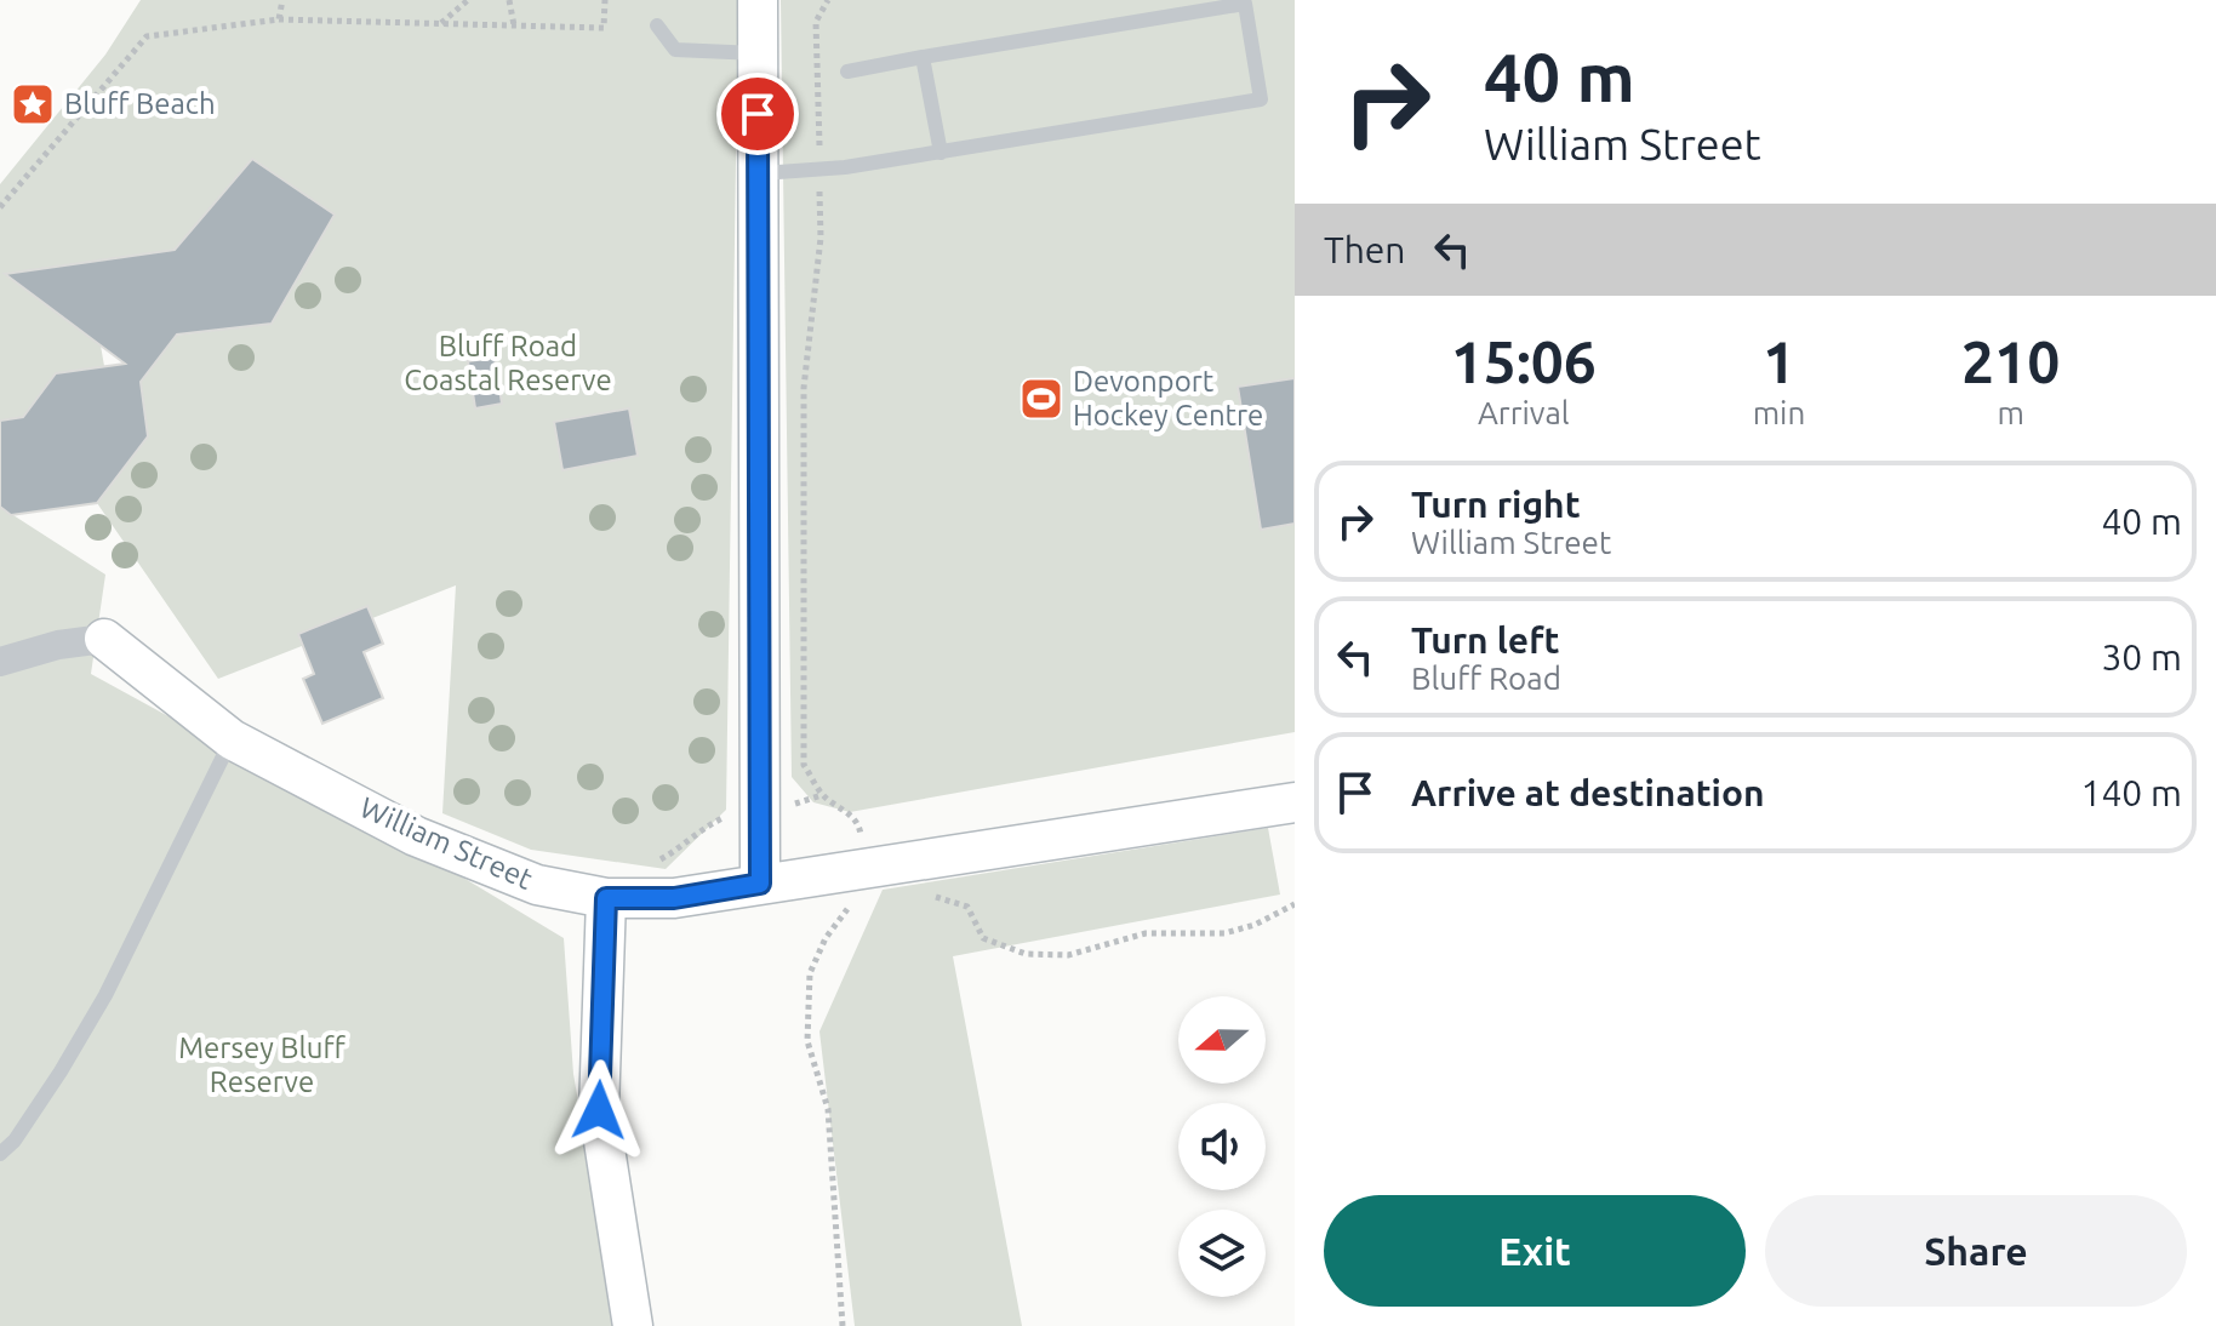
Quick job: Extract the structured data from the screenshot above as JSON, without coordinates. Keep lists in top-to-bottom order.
{
  "streets": {
    "street": ["William Street"]
  },
  "parks": ["Bluff Road Coastal Reserve", "Mersey Bluff Reserve"],
  "places": {
    "place": ["Bluff Beach"],
    "sports": ["Devonport Hockey Centre"]
  },
  "north": "left",
  "page": {
    "turn": ["40 m", "William Street"],
    "then": "Then",
    "eta": [
      "15:06",
      "Arrival",
      "1",
      "min",
      "210",
      "m"
    ],
    "list": [
      {
        "name": "Turn right",
        "note": "William Street",
        "value": "40 m"
      },
      {
        "name": "Turn left",
        "note": "Bluff Road",
        "value": "30 m"
      },
      {
        "name": "Arrive at destination",
        "value": "140 m"
      }
    ],
    "buttons": ["Exit", "Share"]
  }
}
